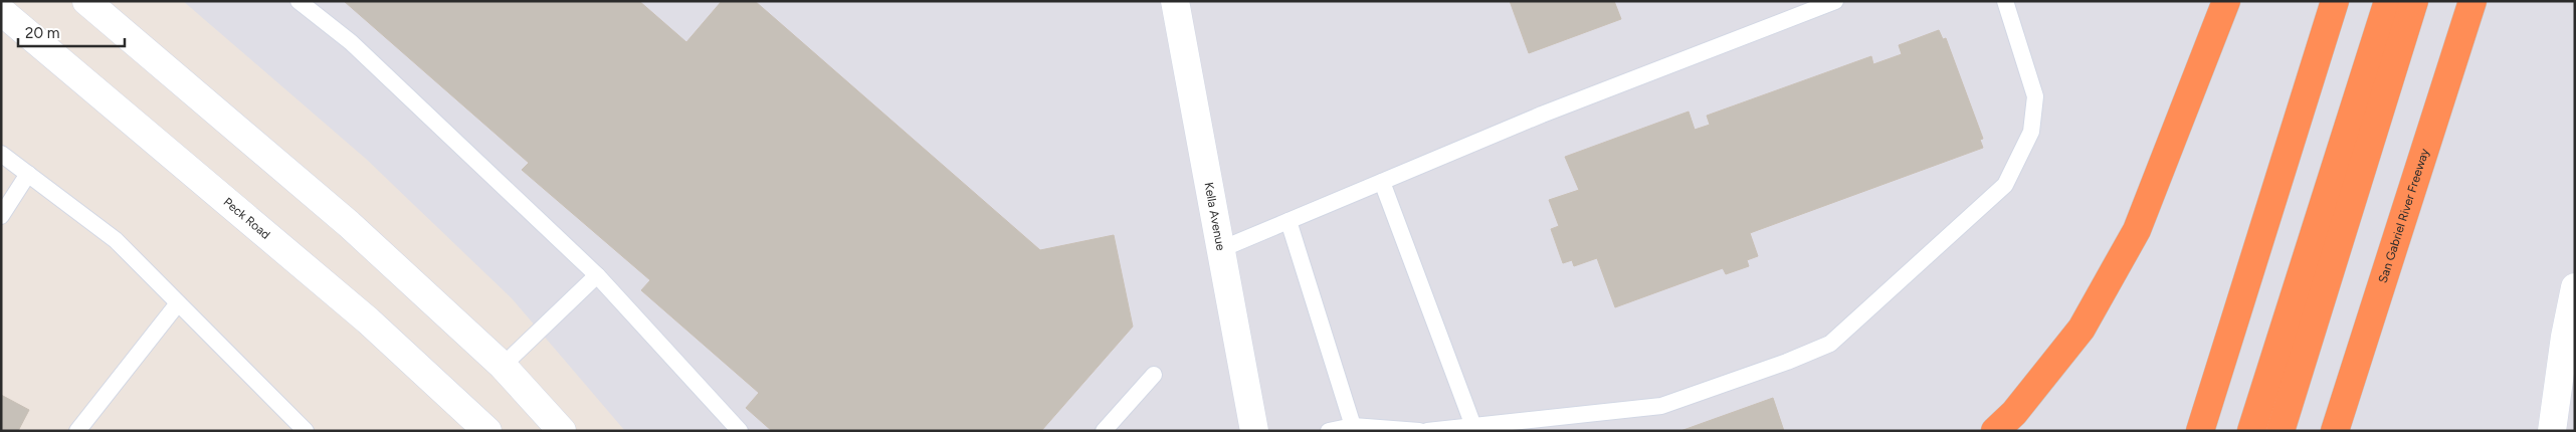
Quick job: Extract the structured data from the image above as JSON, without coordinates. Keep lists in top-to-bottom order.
{
  "streets": {
    "highway": ["San Gabriel River Freeway"],
    "main road": ["Kella Avenue", "Peck Road"]
  },
  "scale_bar": "20 m"
}
